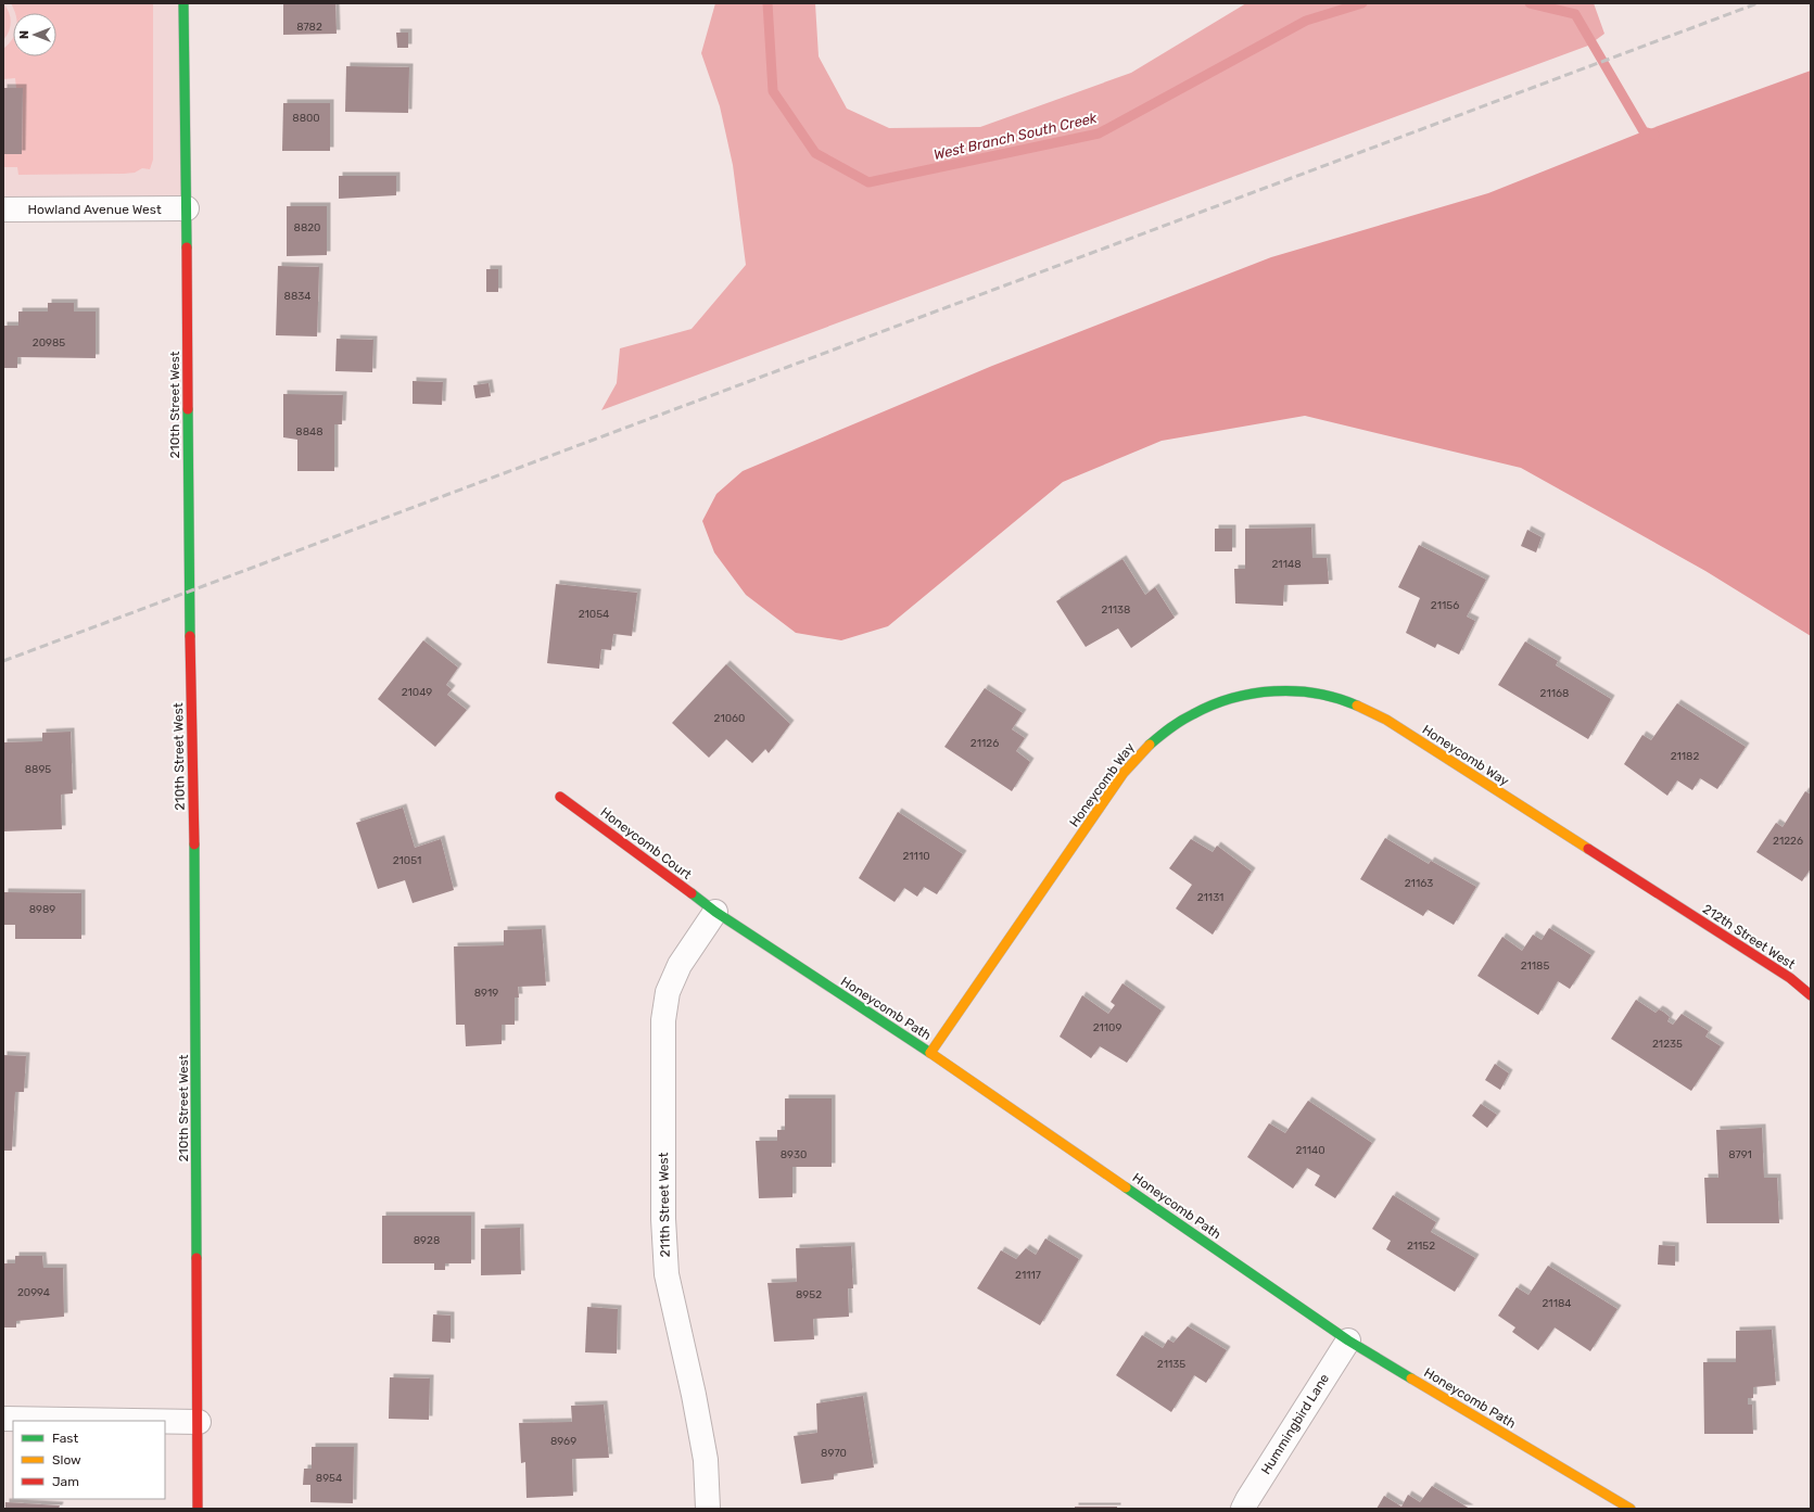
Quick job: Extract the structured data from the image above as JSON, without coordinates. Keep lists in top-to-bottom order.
{
  "streets": {
    "street": [
      "Howland Avenue West",
      "210th Street West",
      "Honeycomb Way",
      "Honeycomb Court",
      "212th Street West",
      "Honeycomb Path",
      "211th Street West",
      "Hummingbird Lane"
    ]
  },
  "crossings": [
    ["Howland Avenue West", "210th Street West"],
    ["Honeycomb Way", "212th Street West"],
    ["Honeycomb Way", "Honeycomb Path"],
    ["Honeycomb Court", "Honeycomb Path"],
    ["Honeycomb Court", "211th Street West"],
    ["Honeycomb Path", "211th Street West"],
    ["Honeycomb Path", "Hummingbird Lane"]
  ],
  "water": ["West Branch South Creek"],
  "house_numbers": [
    "8782",
    "8800",
    "8820",
    "8834",
    "20985",
    "8848",
    "21148",
    "21156",
    "21138",
    "21054",
    "21049",
    "21168",
    "21060",
    "21126",
    "21182",
    "8895",
    "21226",
    "21110",
    "21051",
    "21163",
    "21131",
    "8989",
    "21185",
    "8919",
    "21109",
    "21235",
    "21140",
    "8930",
    "8791",
    "8928",
    "21152",
    "21117",
    "20994",
    "8952",
    "21184",
    "21135",
    "8969",
    "8970",
    "8954"
  ],
  "legend": ["Fast", "Slow", "Jam"],
  "north": "left"
}
